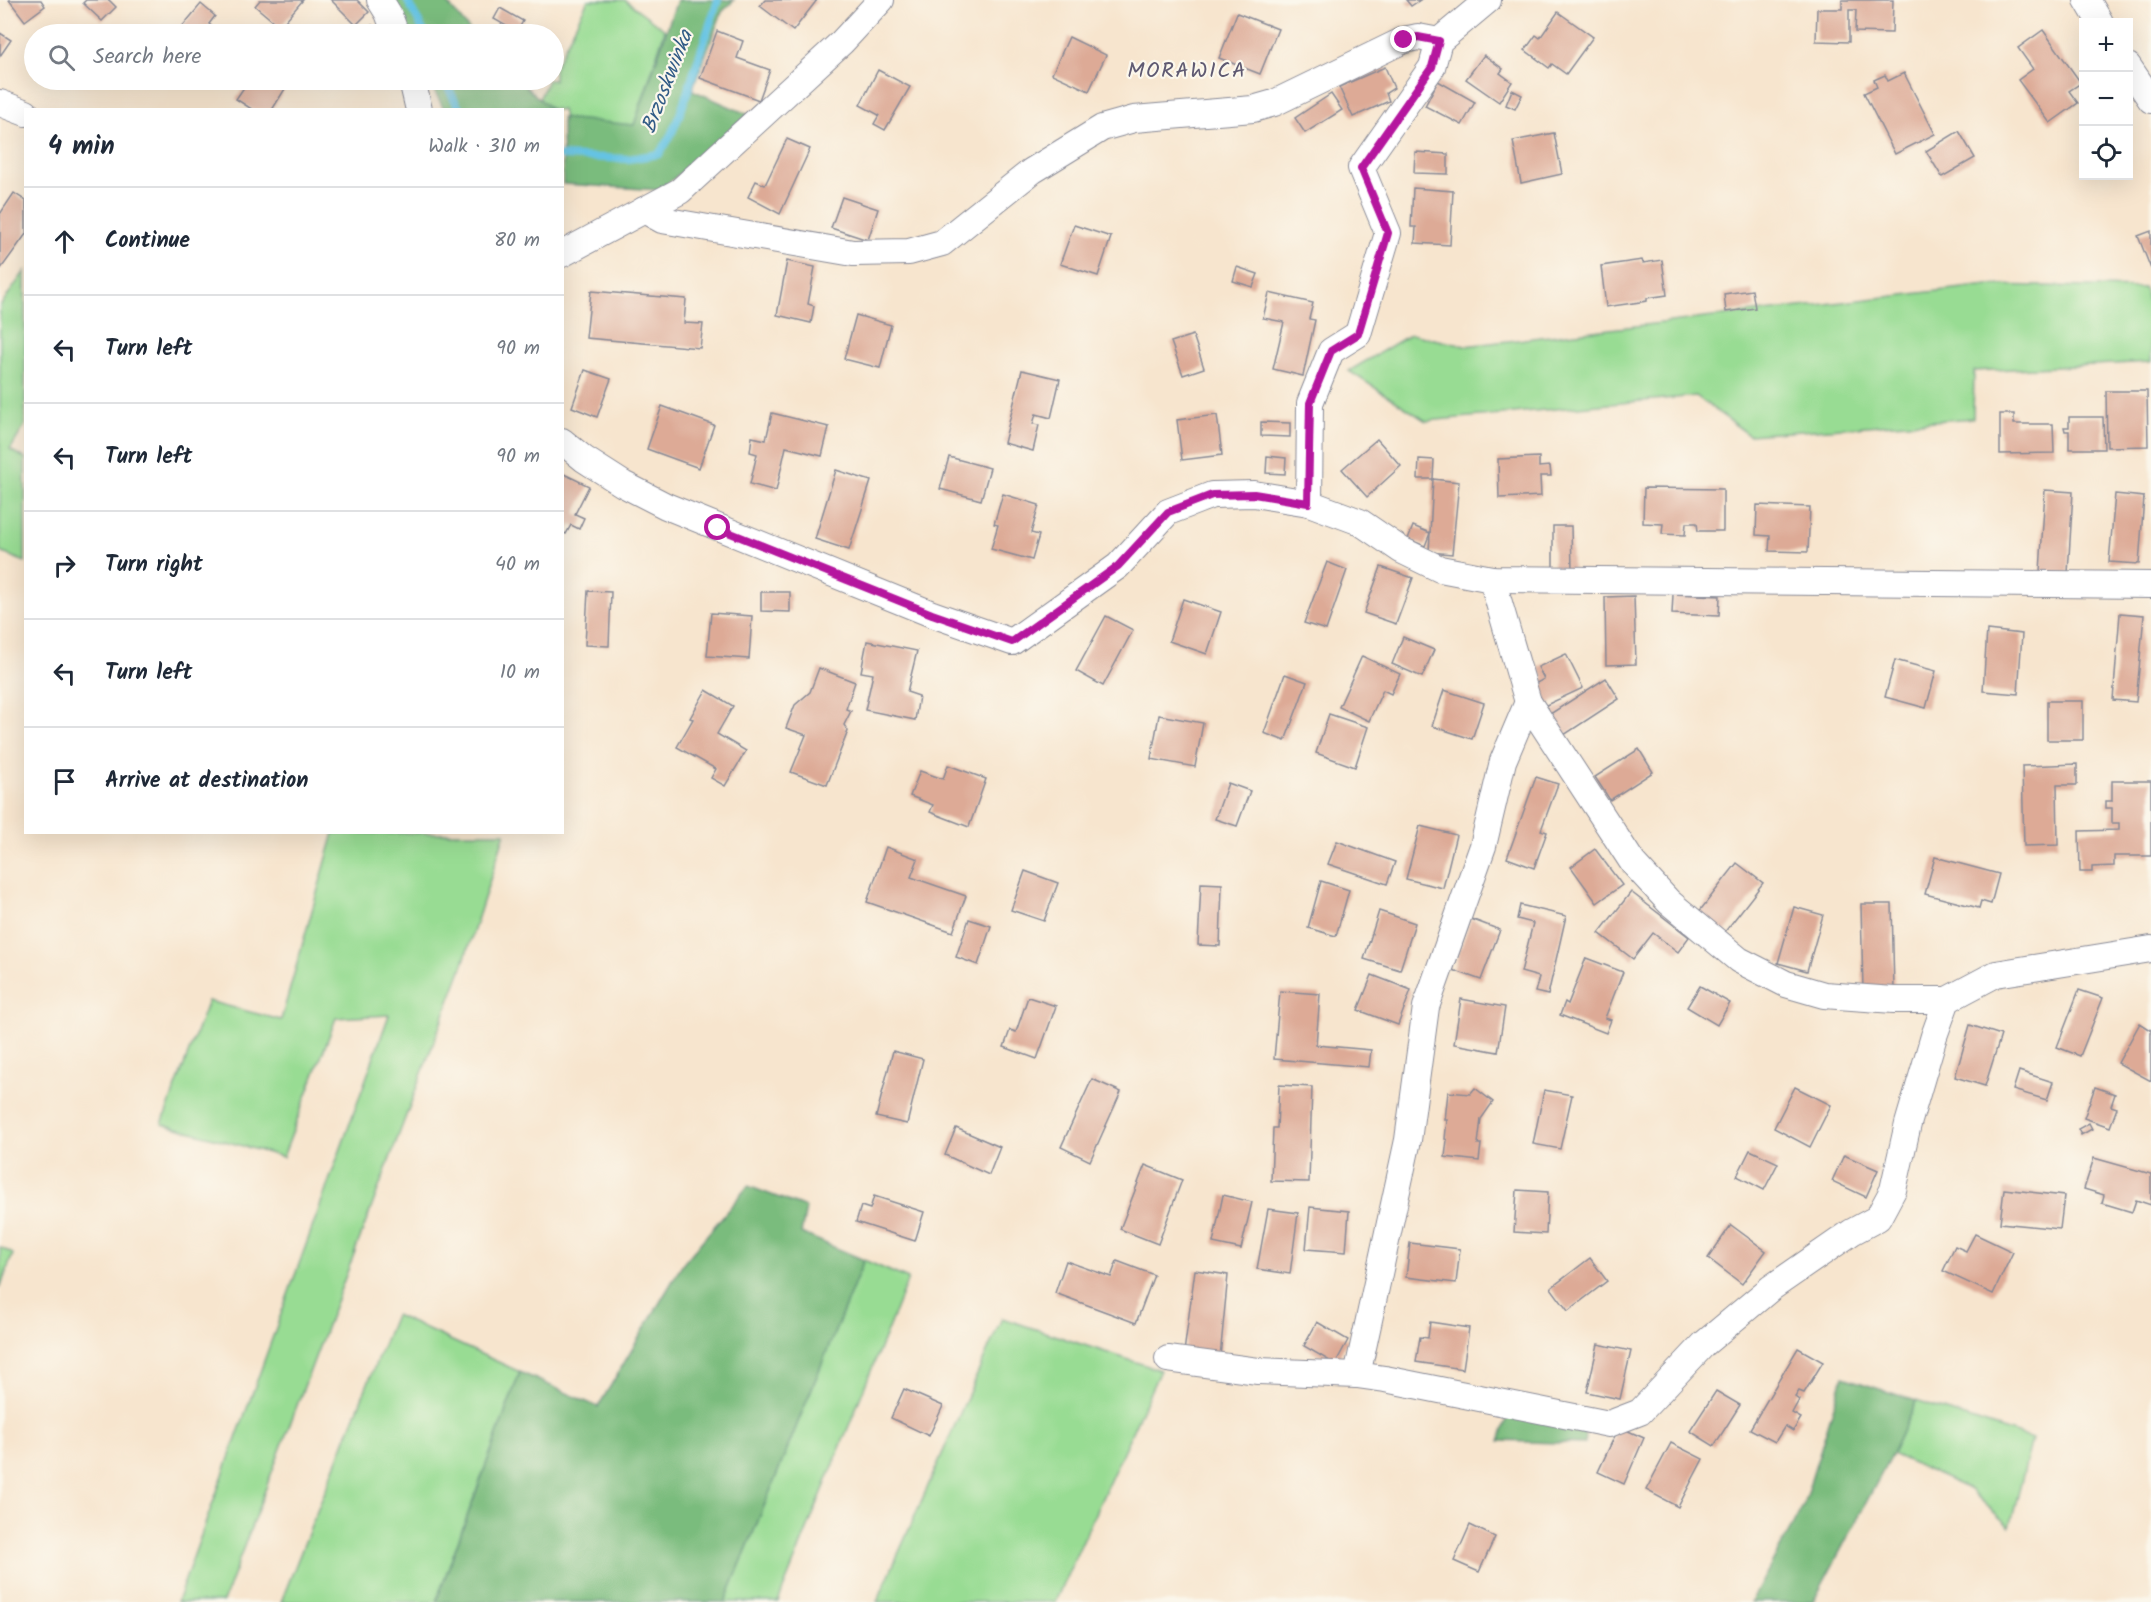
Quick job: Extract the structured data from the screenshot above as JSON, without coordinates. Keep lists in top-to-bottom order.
{
  "districts": ["MORAWICA"],
  "water": ["Brzoskwinka"],
  "page": {
    "map_buttons": ["+", "−"],
    "search": "Search here",
    "heading": ["4 min", "Walk · 310 m"],
    "list": [
      ["Continue", "80 m"],
      ["Turn left", "90 m"],
      ["Turn left", "90 m"],
      ["Turn right", "40 m"],
      ["Turn left", "10 m"],
      "Arrive at destination"
    ]
  }
}
